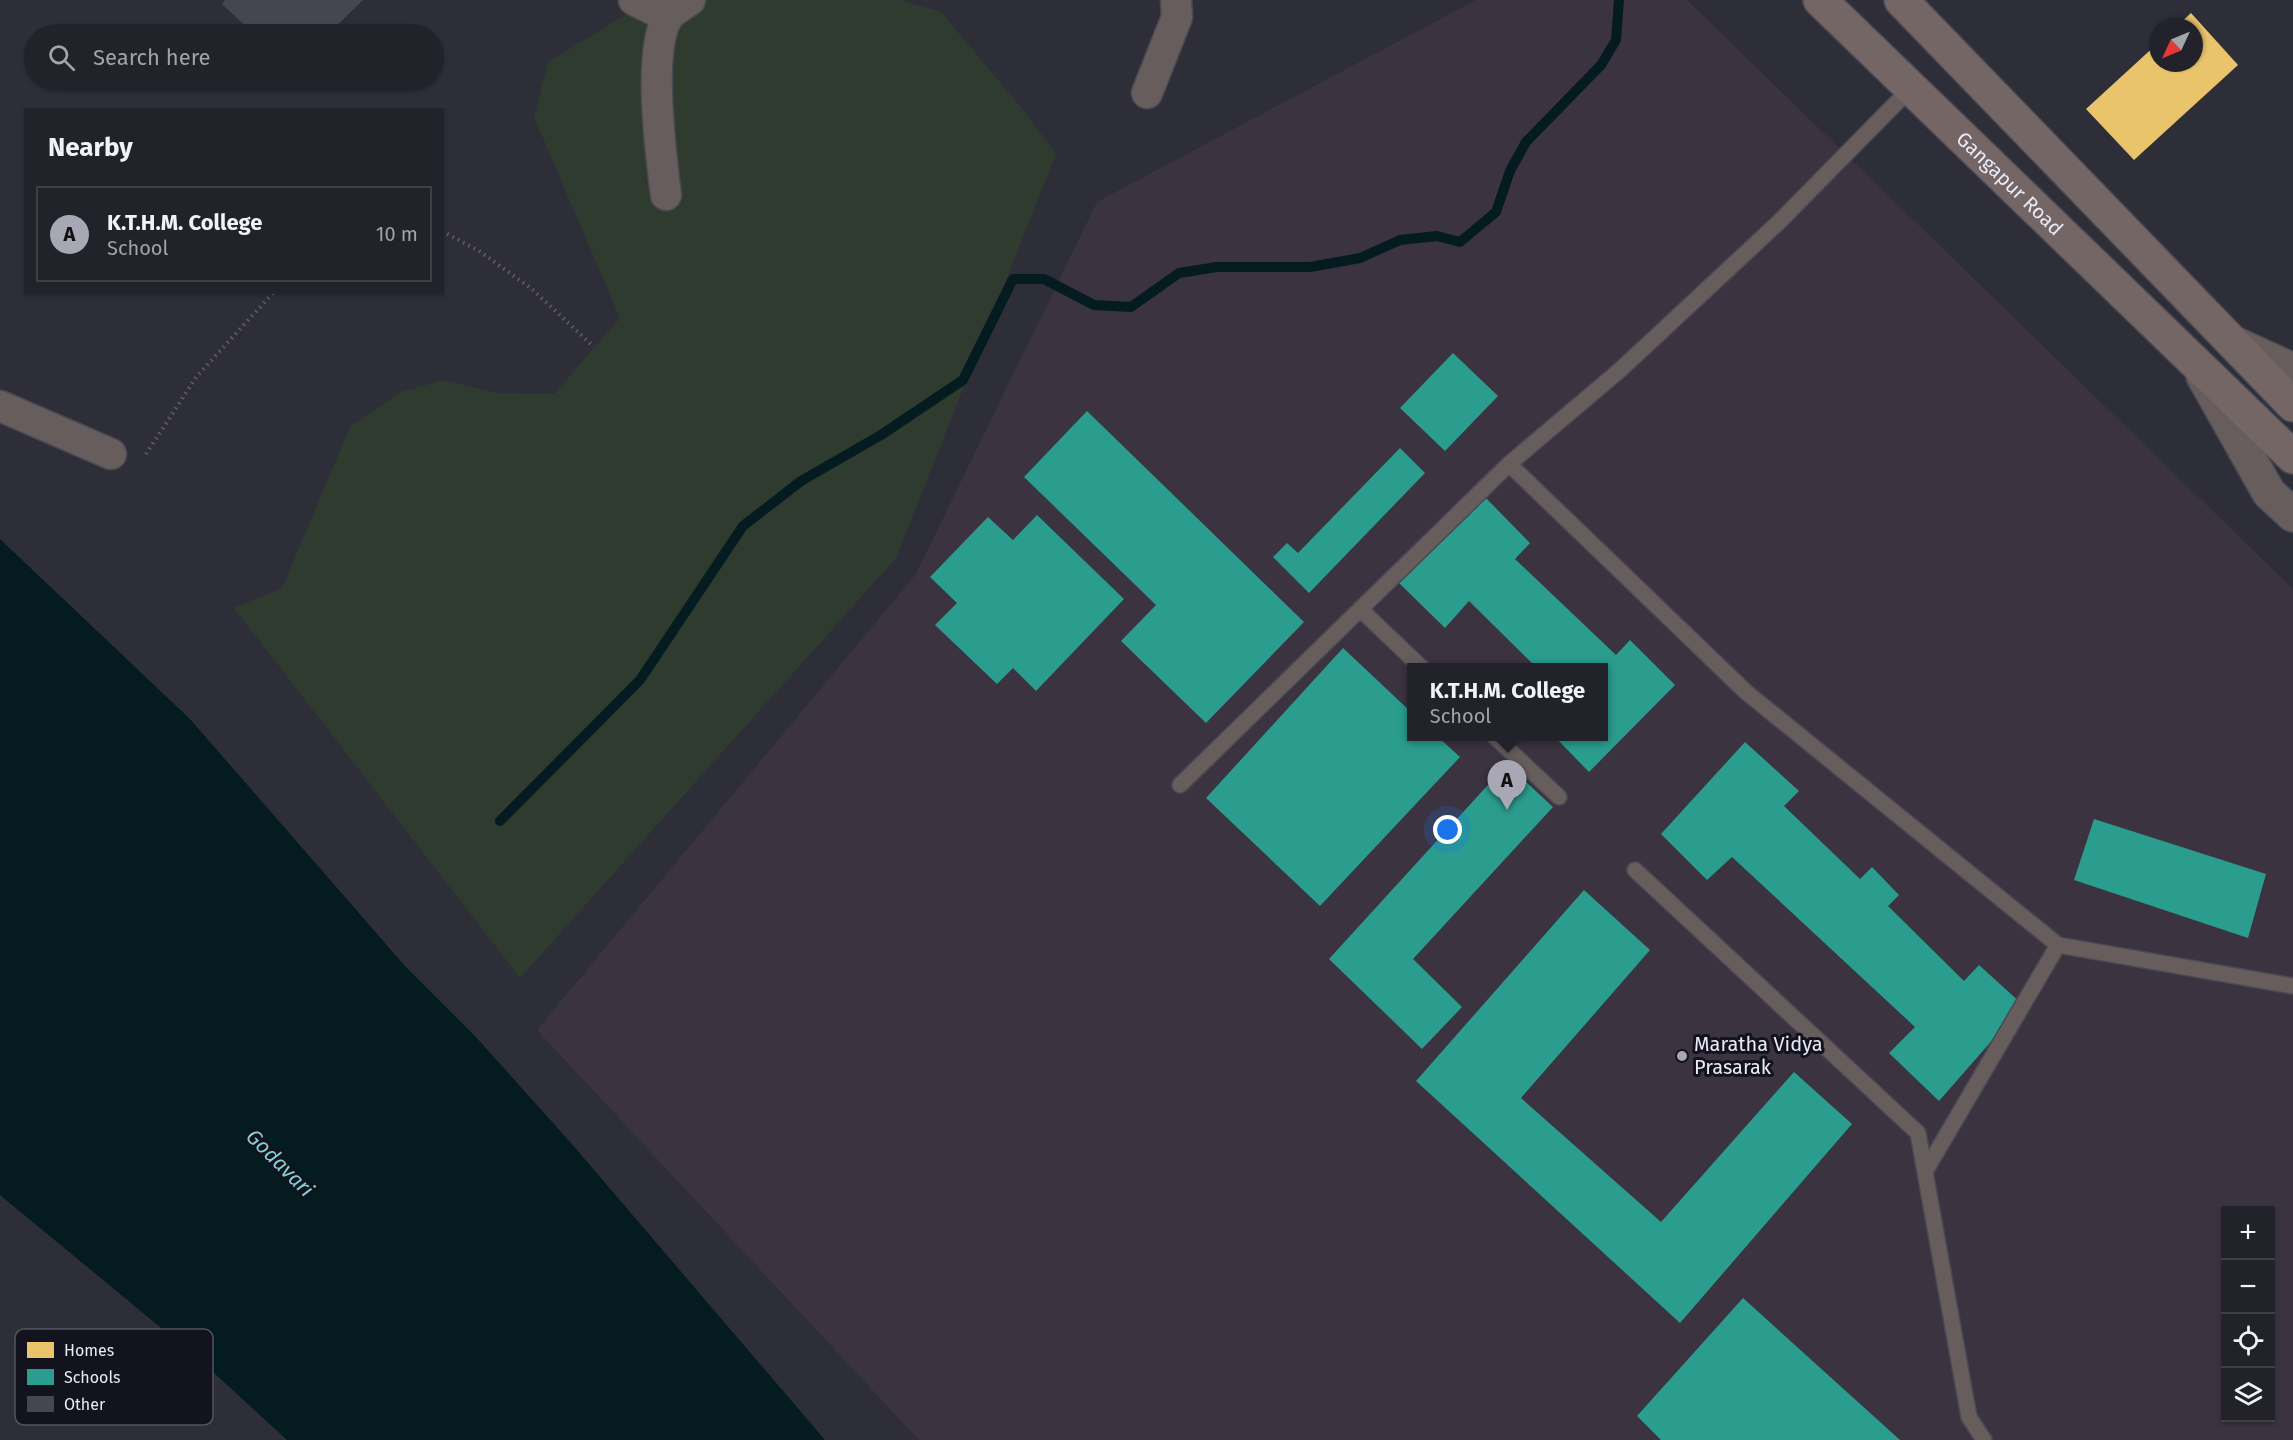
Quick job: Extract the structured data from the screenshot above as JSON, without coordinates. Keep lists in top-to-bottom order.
{
  "streets": {
    "main road": ["Gangapur Road"]
  },
  "water": ["Godavari"],
  "places": ["Maratha Vidya Prasarak"],
  "legend": ["Homes", "Schools", "Other"],
  "north": "bottom left",
  "page": {
    "search": "Search here",
    "heading": "Nearby",
    "list": [
      {
        "mark": "A",
        "name": "K.T.H.M. College",
        "note": "School",
        "value": "10 m"
      }
    ],
    "popup": ["K.T.H.M. College", "School"],
    "pins": "A",
    "map_buttons": ["+", "−"]
  }
}
